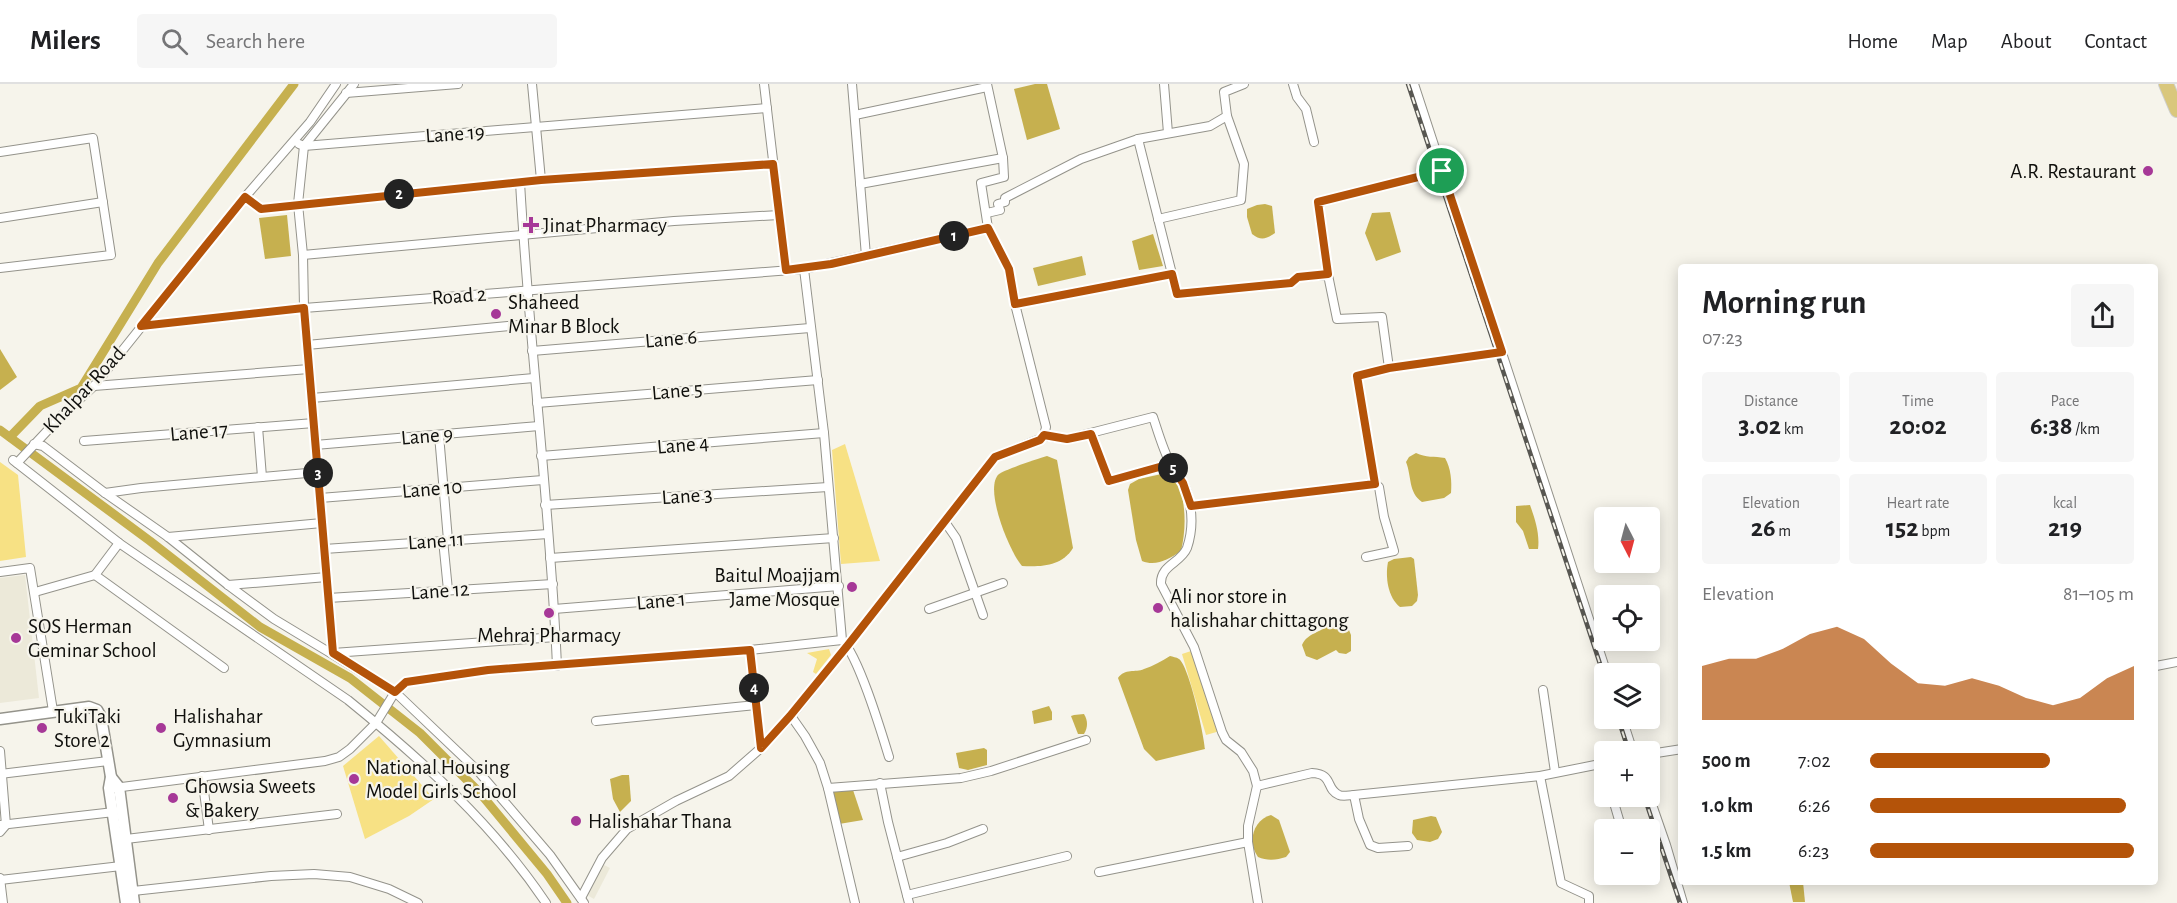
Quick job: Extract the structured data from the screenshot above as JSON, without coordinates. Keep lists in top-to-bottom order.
{
  "streets": {
    "street": [
      "Lane 19",
      "Road 2",
      "Lane 6",
      "Khalpar Road",
      "Lane 5",
      "Lane 17",
      "Lane 9",
      "Lane 4",
      "Lane 10",
      "Lane 3",
      "Lane 11",
      "Lane 12",
      "Lane 1"
    ]
  },
  "crossings": [
    ["Road 2", "Khalpar Road"]
  ],
  "places": {
    "other": [
      "A.R. Restaurant",
      "Shaheed Minar B Block",
      "Baitul Moajjam Jame Mosque",
      "Ali nor store in halishahar chittagong",
      "Mehraj Pharmacy",
      "SOS Herman Geminar School",
      "TukiTaki Store 2",
      "Halishahar Gymnasium",
      "National Housing Model Girls School",
      "Ghowsia Sweets & Bakery",
      "Halishahar Thana"
    ],
    "health": ["Jinat Pharmacy"]
  },
  "north": "bottom",
  "page": {
    "header": "Milers",
    "search": "Search here",
    "nav": [
      "Home",
      "Map",
      "About",
      "Contact"
    ],
    "pins": [
      "2",
      "1",
      "5",
      "3",
      "4"
    ],
    "heading": ["Morning run", "07:23"],
    "stats": [
      ["Distance", "3.02 km"],
      ["Time", "20:02"],
      ["Pace", "6:38 /km"],
      ["Elevation", "26 m"],
      ["Heart rate", "152 bpm"],
      ["kcal", "219"]
    ],
    "map_buttons": ["+", "−"],
    "chart": ["Elevation", "81–105 m"],
    "list": [
      {
        "name": "500 m",
        "note": "7:02"
      },
      {
        "name": "1.0 km",
        "note": "6:26"
      },
      {
        "name": "1.5 km",
        "note": "6:23"
      }
    ]
  }
}
